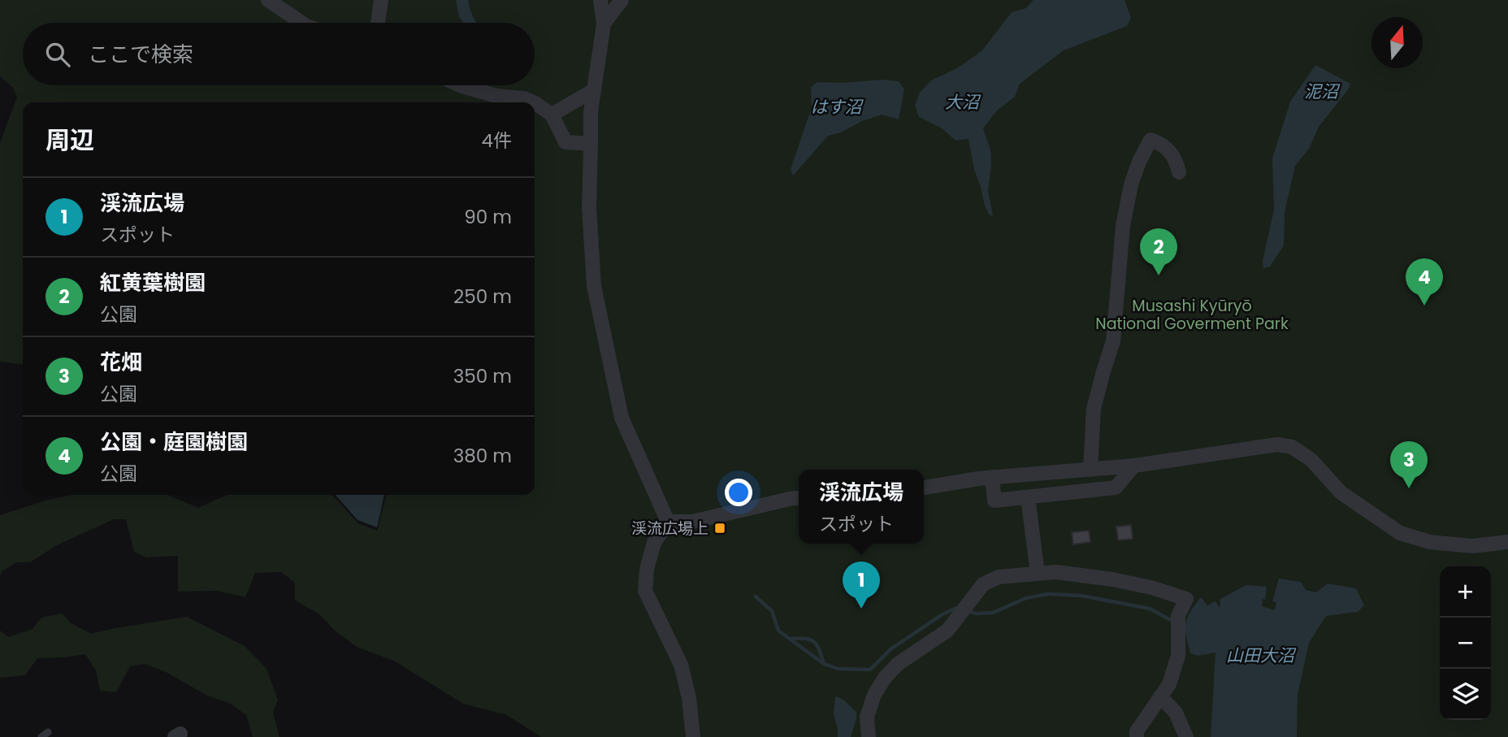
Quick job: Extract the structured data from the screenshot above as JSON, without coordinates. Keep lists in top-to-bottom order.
{
  "water": [
    "泥沼",
    "大沼",
    "はす沼",
    "山田大沼"
  ],
  "parks": ["Musashi Kyūryō National Goverment Park"],
  "places": {
    "transit": ["渓流広場上"]
  },
  "north": "top",
  "page": {
    "search": "ここで検索",
    "heading": ["周辺", "4件"],
    "list": [
      {
        "mark": "1",
        "name": "渓流広場",
        "note": "スポット",
        "value": "90 m"
      },
      {
        "mark": "2",
        "name": "紅黄葉樹園",
        "note": "公園",
        "value": "250 m"
      },
      {
        "mark": "3",
        "name": "花畑",
        "note": "公園",
        "value": "350 m"
      },
      {
        "mark": "4",
        "name": "公園・庭園樹園",
        "note": "公園",
        "value": "380 m"
      }
    ],
    "pins": [
      "2",
      "4",
      "3",
      "1"
    ],
    "popup": ["渓流広場", "スポット"],
    "map_buttons": ["+", "−"]
  }
}
